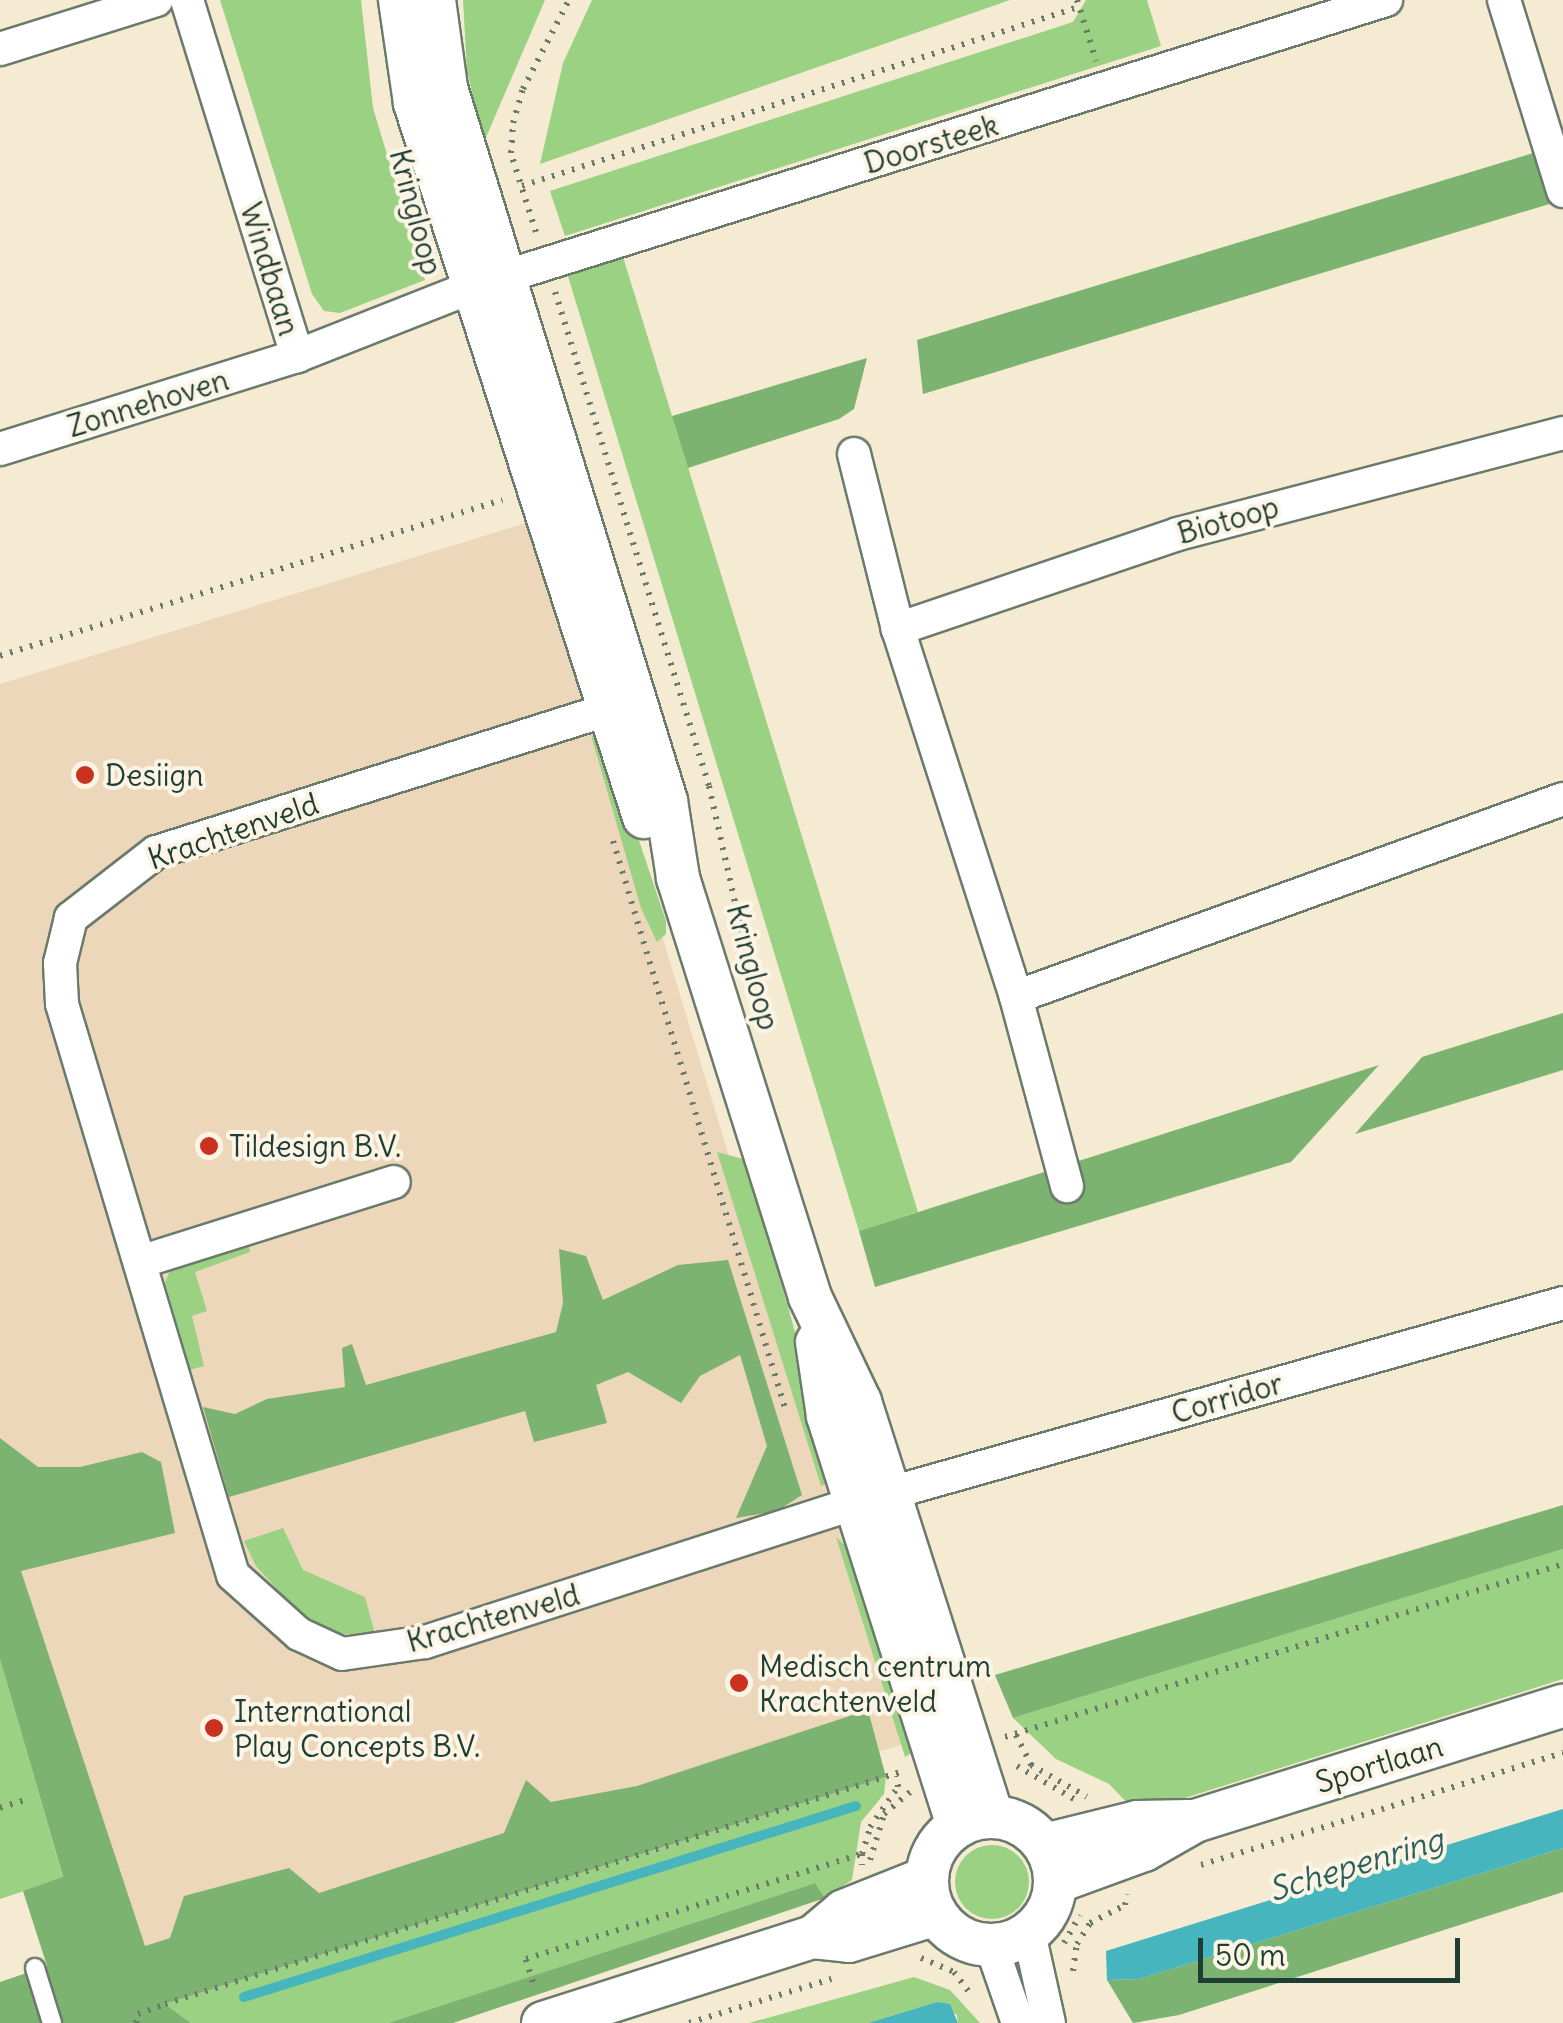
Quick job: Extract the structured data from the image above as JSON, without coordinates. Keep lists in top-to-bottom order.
{
  "streets": {
    "street": [
      "Doorsteek",
      "Kringloop",
      "Windbaan",
      "Zonnehoven",
      "Biotoop",
      "Krachtenveld",
      "Corridor",
      "Sportlaan"
    ]
  },
  "crossings": [
    ["Doorsteek", "Kringloop"],
    ["Doorsteek", "Windbaan"],
    ["Kringloop", "Windbaan"],
    ["Kringloop", "Krachtenveld"],
    ["Kringloop", "Corridor"],
    ["Kringloop", "Sportlaan"],
    ["Windbaan", "Zonnehoven"],
    ["Krachtenveld", "Corridor"]
  ],
  "water": ["Schepenring"],
  "places": [
    "Desiign",
    "Tildesign B.V.",
    "Medisch centrum Krachtenveld",
    "International Play Concepts B.V."
  ],
  "scale_bar": "50 m"
}
